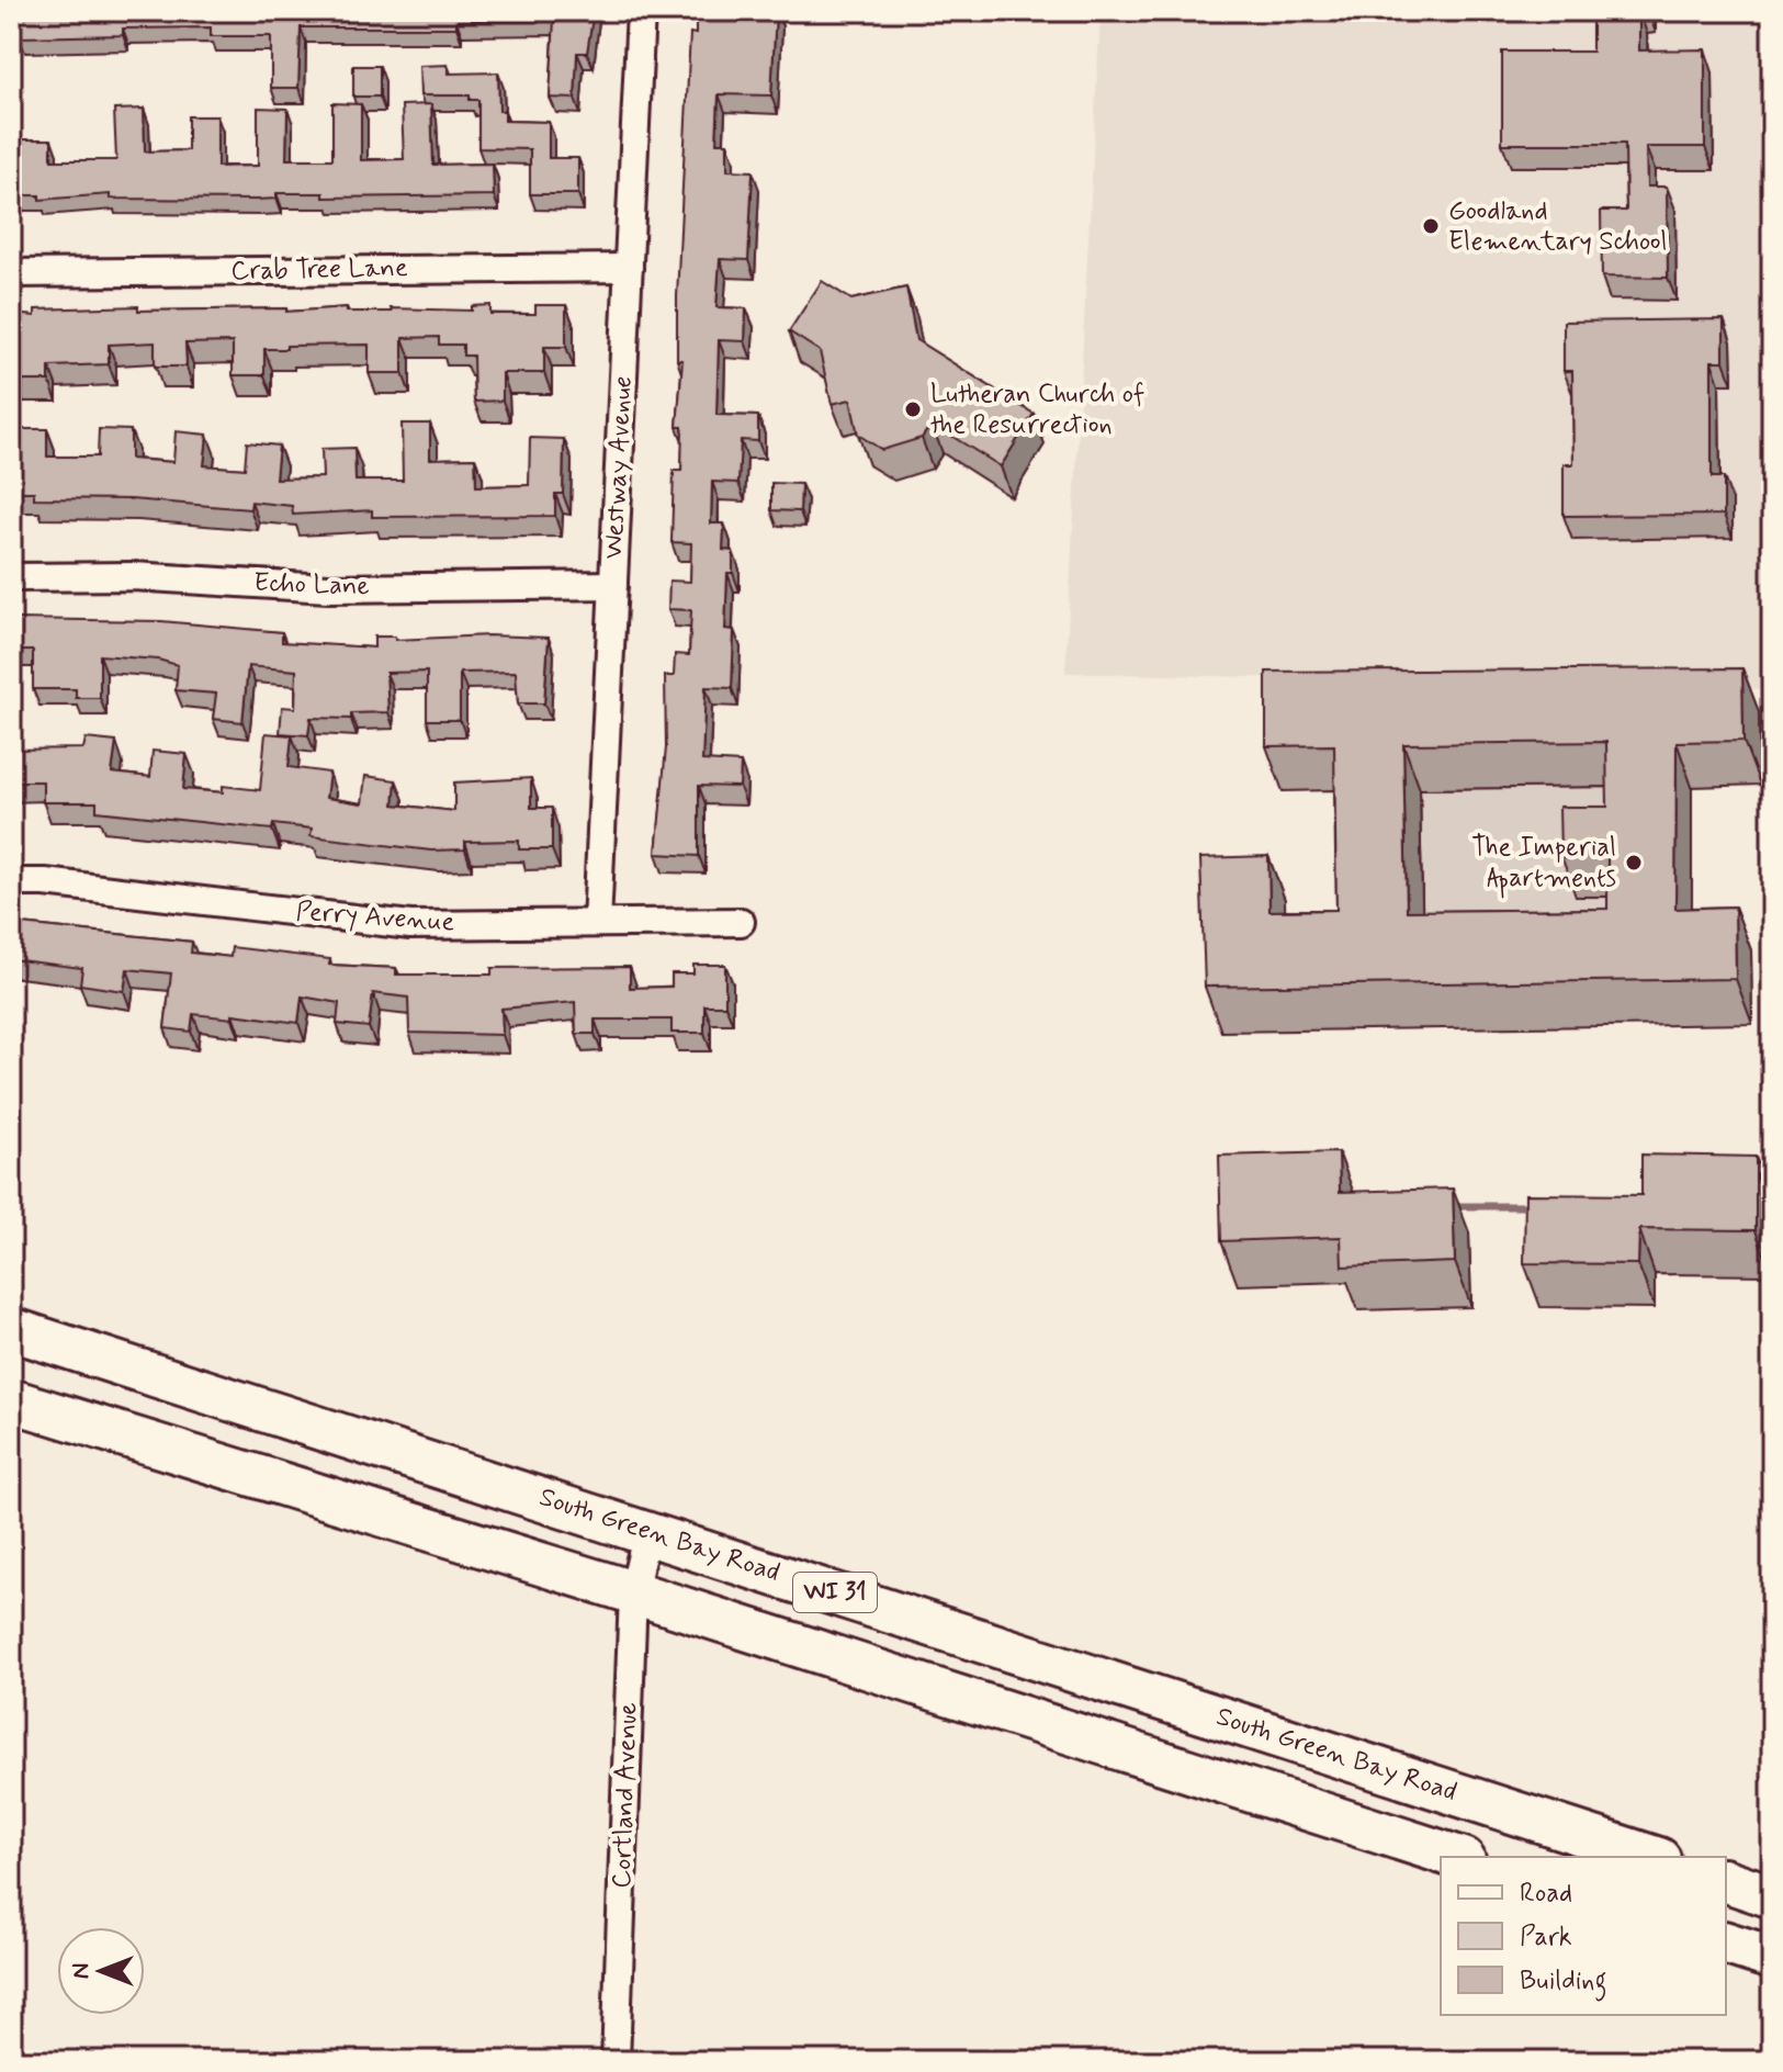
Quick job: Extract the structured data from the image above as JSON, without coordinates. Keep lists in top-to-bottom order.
{
  "streets": {
    "main road": ["South Green Bay Road", "WI 31"],
    "street": [
      "Crab Tree Lane",
      "Westway Avenue",
      "Echo Lane",
      "Perry Avenue",
      "Cortland Avenue"
    ]
  },
  "crossings": [
    ["Crab Tree Lane", "Westway Avenue"],
    ["Westway Avenue", "Echo Lane"],
    ["Westway Avenue", "Perry Avenue"],
    ["South Green Bay Road", "Cortland Avenue"],
    ["WI 31", "Cortland Avenue"]
  ],
  "places": ["Goodland Elementary School", "Lutheran Church of the Resurrection", "The Imperial Apartments"],
  "legend": ["Road", "Park", "Building"],
  "north": "left"
}
